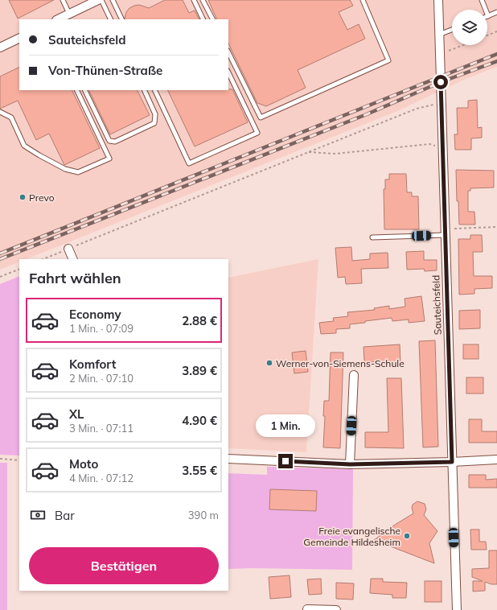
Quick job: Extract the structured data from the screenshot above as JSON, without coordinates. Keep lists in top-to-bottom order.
{
  "streets": {
    "street": ["Sauteichsfeld"]
  },
  "places": ["Prevo", "Werner-von-Siemens-Schule", "Freie evangelische Gemeinde Hildesheim"],
  "page": {
    "banner": ["Sauteichsfeld", "Von-Thünen-Straße"],
    "heading": "Fahrt wählen",
    "list": [
      {
        "name": "Economy",
        "note": "1 Min. · 07:09",
        "value": "2.88 €"
      },
      {
        "name": "Komfort",
        "note": "2 Min. · 07:10",
        "value": "3.89 €"
      },
      {
        "name": "XL",
        "note": "3 Min. · 07:11",
        "value": "4.90 €"
      },
      {
        "name": "Moto",
        "note": "4 Min. · 07:12",
        "value": "3.55 €"
      }
    ],
    "bubble": "1 Min.",
    "pay": ["Bar", "390 m"],
    "buttons": "Bestätigen"
  }
}
